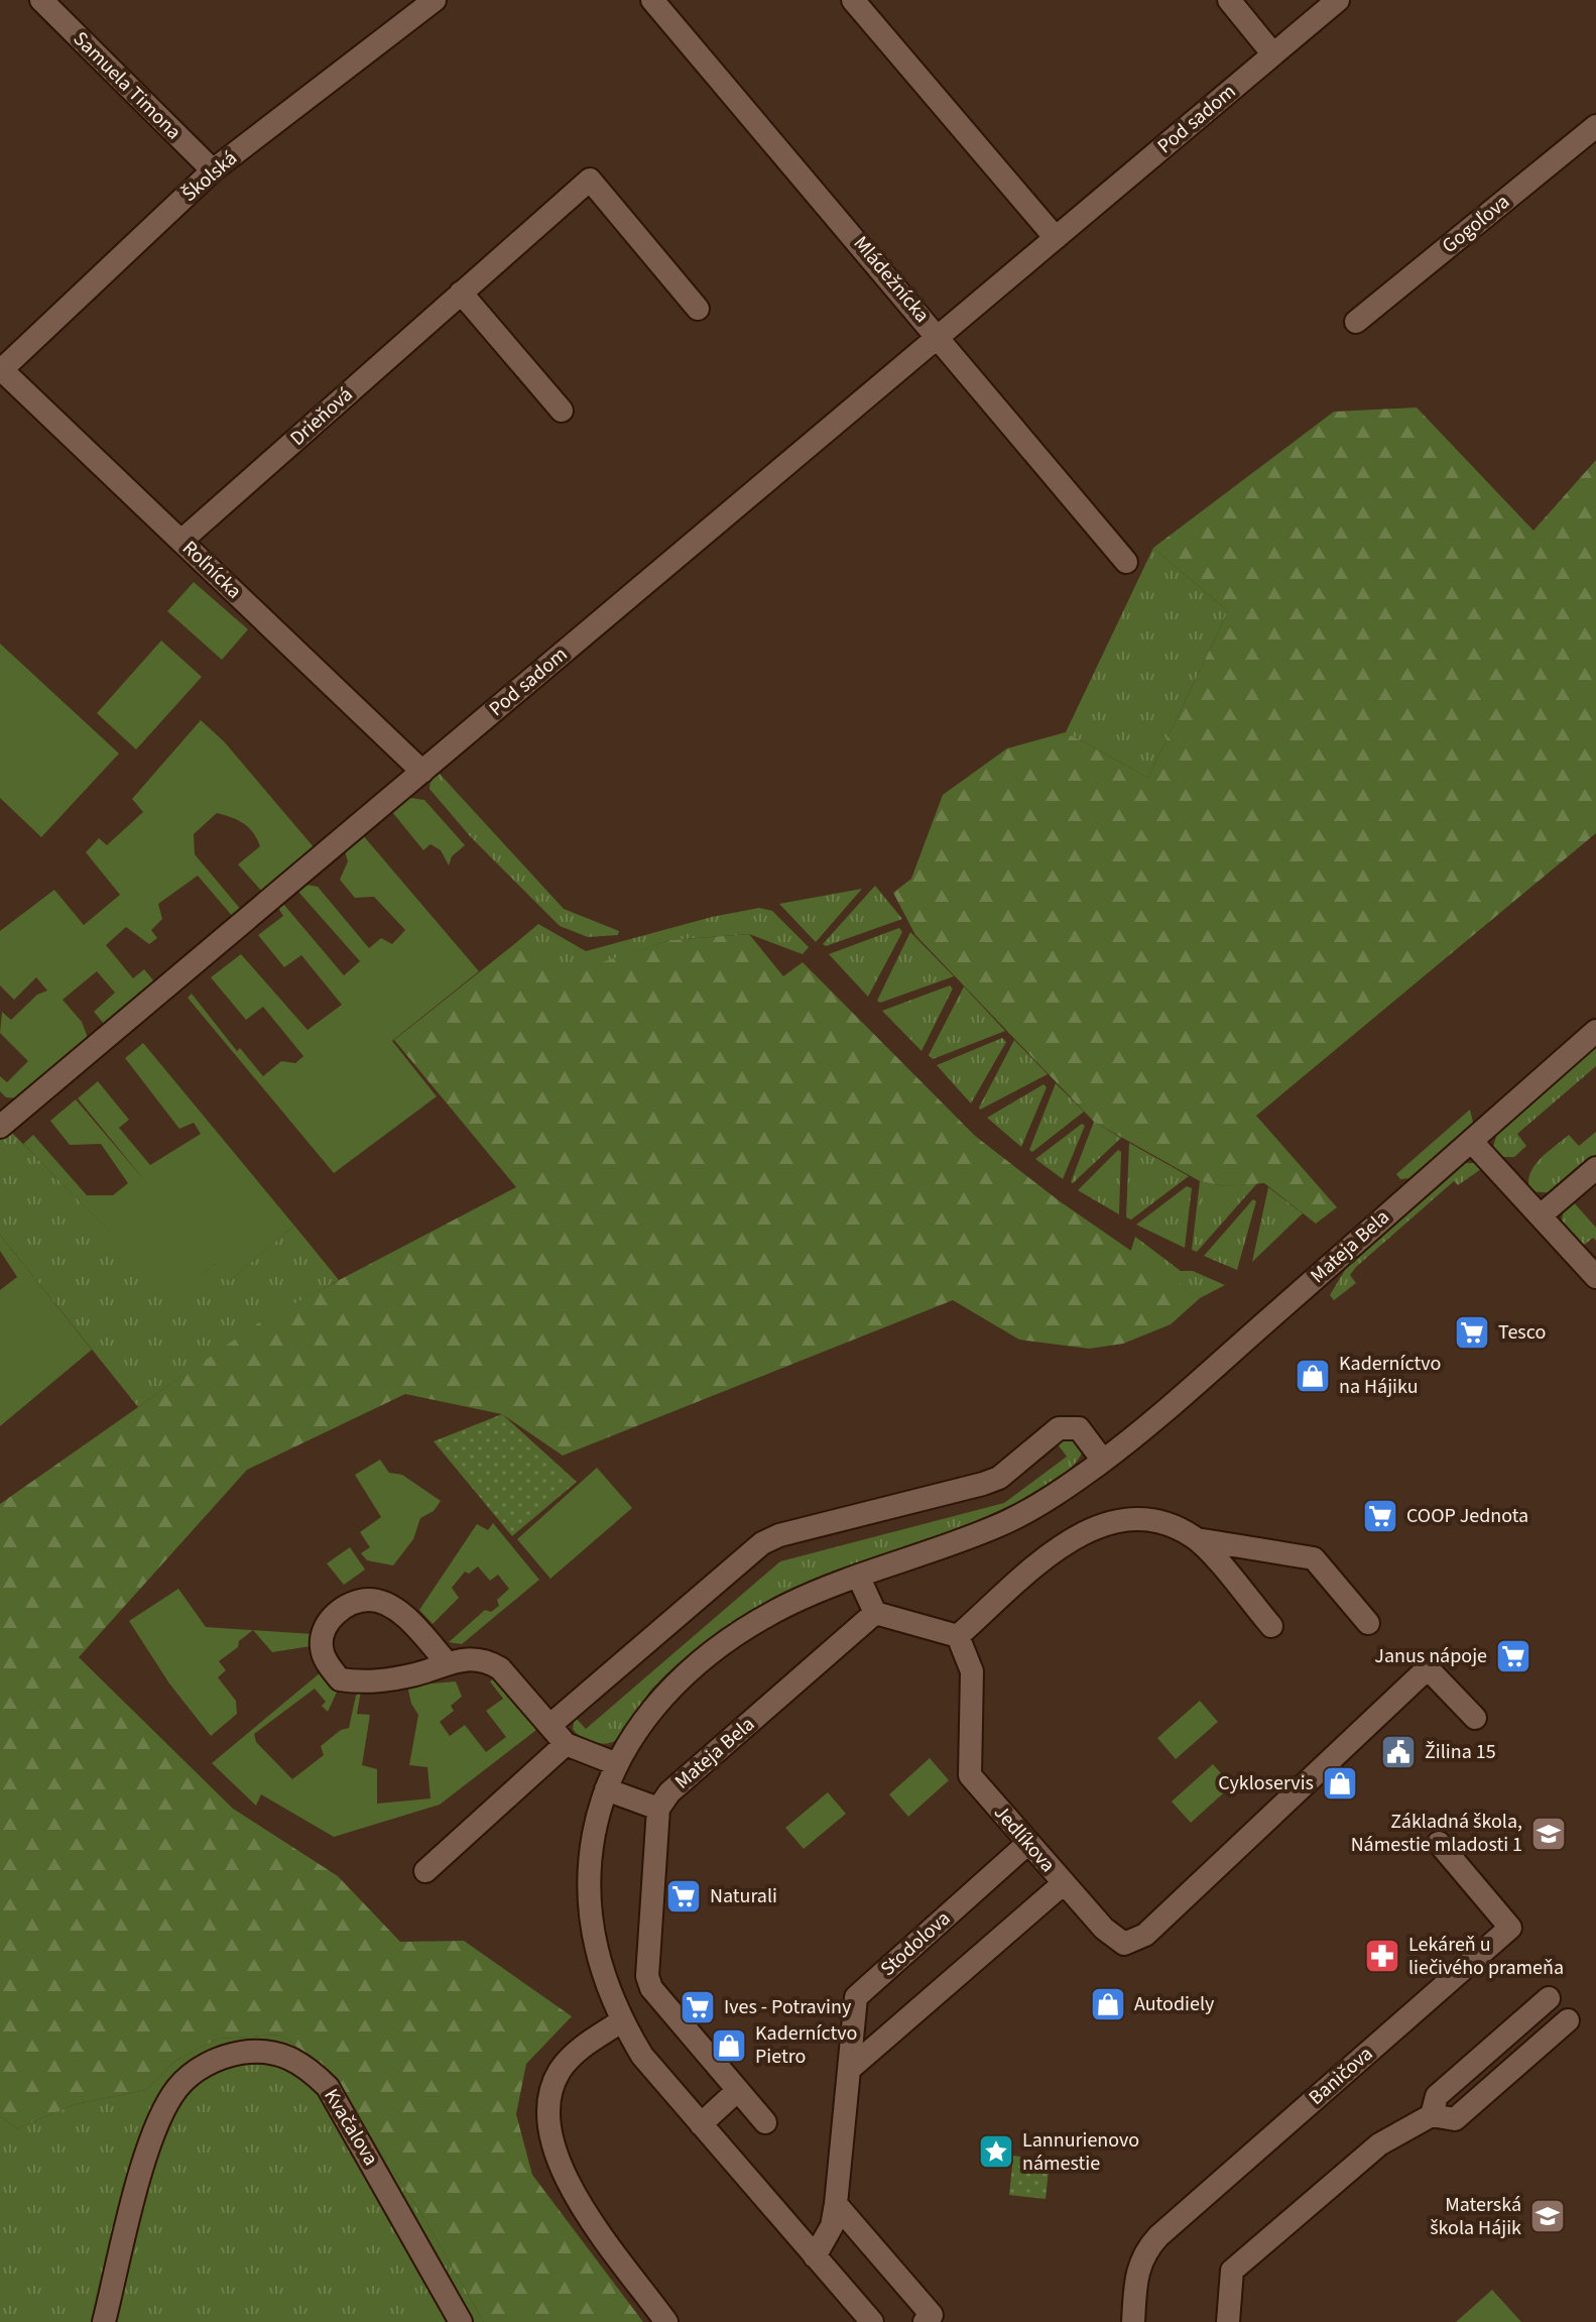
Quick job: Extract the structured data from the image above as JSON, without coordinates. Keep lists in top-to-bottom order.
{
  "streets": {
    "street": [
      "Samuela Timona",
      "Pod sadom",
      "Školská",
      "Gogoľova",
      "Mládežnícka",
      "Drieňová",
      "Roľnícka",
      "Mateja Bela",
      "Jedlíkova",
      "Stodolova",
      "Baničova",
      "Kvačalova"
    ]
  },
  "crossings": [
    ["Samuela Timona", "Školská"],
    ["Pod sadom", "Mládežnícka"],
    ["Pod sadom", "Roľnícka"],
    ["Školská", "Roľnícka"],
    ["Drieňová", "Roľnícka"],
    ["Mateja Bela", "Stodolova"],
    ["Jedlíkova", "Stodolova"]
  ],
  "places": {
    "supermarket": [
      "Tesco",
      "COOP Jednota",
      "Janus nápoje",
      "Naturali",
      "Ives - Potraviny"
    ],
    "shop": [
      "Kaderníctvo na Hájiku",
      "Cykloservis",
      "Autodiely",
      "Kaderníctvo Pietro"
    ],
    "public building": ["Žilina 15"],
    "school or university": ["Základná škola, Námestie mladosti 1", "Materská škola Hájik"],
    "pharmacy": ["Lekáreň u liečivého prameňa"],
    "place": ["Lannurienovo námestie"]
  }
}
